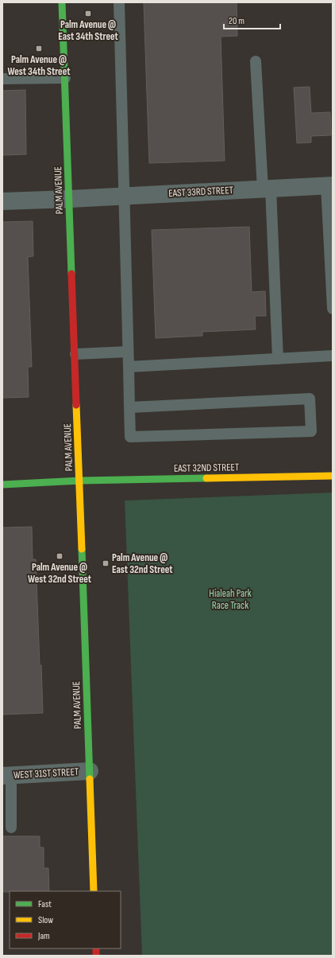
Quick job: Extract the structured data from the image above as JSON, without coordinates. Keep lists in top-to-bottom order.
{
  "streets": {
    "main road": ["PALM AVENUE", "EAST 32ND STREET"],
    "street": ["EAST 33RD STREET", "WEST 31ST STREET"]
  },
  "crossings": [
    ["PALM AVENUE", "EAST 33RD STREET"],
    ["PALM AVENUE", "EAST 32ND STREET"],
    ["PALM AVENUE", "WEST 31ST STREET"]
  ],
  "parks": ["Hialeah Park Race Track"],
  "places": {
    "transit": [
      "Palm Avenue @ East 34th Street",
      "Palm Avenue @ West 34th Street",
      "Palm Avenue @ West 32nd Street",
      "Palm Avenue @ East 32nd Street"
    ]
  },
  "legend": ["Fast", "Slow", "Jam"],
  "scale_bar": "20 m"
}
